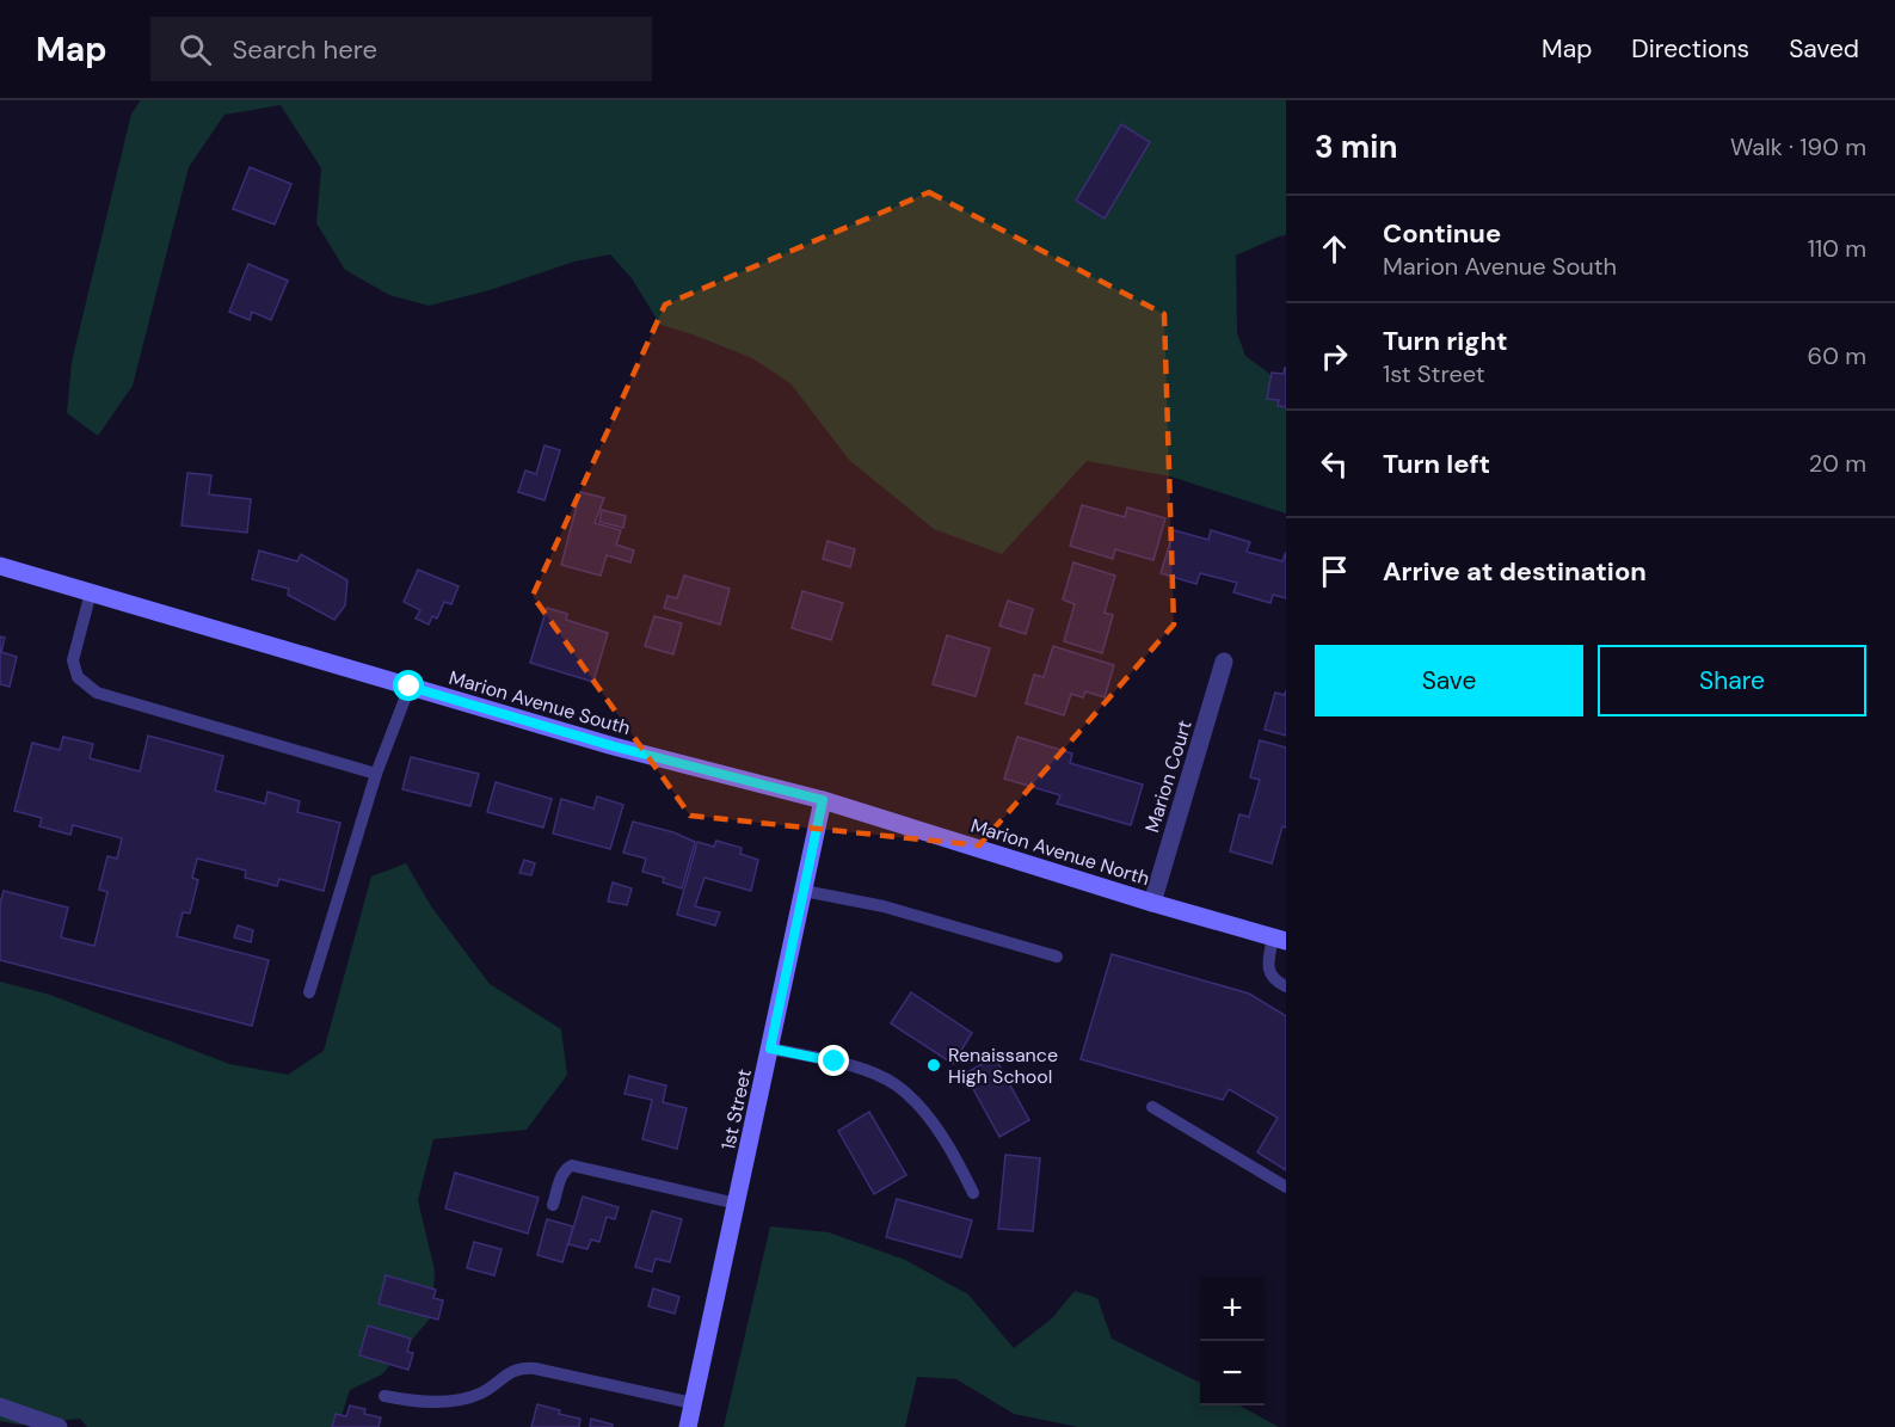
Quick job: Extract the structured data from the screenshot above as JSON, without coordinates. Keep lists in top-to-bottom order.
{
  "streets": {
    "main road": ["Marion Avenue South", "Marion Avenue North", "1st Street"],
    "street": ["Marion Court"]
  },
  "crossings": [
    ["Marion Avenue South", "Marion Avenue North"],
    ["Marion Avenue South", "1st Street"],
    ["Marion Court", "Marion Avenue North"],
    ["Marion Avenue North", "1st Street"]
  ],
  "places": ["Renaissance High School"],
  "page": {
    "header": "Map",
    "search": "Search here",
    "nav": ["Map", "Directions", "Saved"],
    "heading": ["3 min", "Walk · 190 m"],
    "list": [
      ["Continue", "Marion Avenue South", "110 m"],
      ["Turn right", "1st Street", "60 m"],
      ["Turn left", "20 m"],
      "Arrive at destination"
    ],
    "buttons": ["Save", "Share"],
    "map_buttons": ["+", "−"]
  }
}
